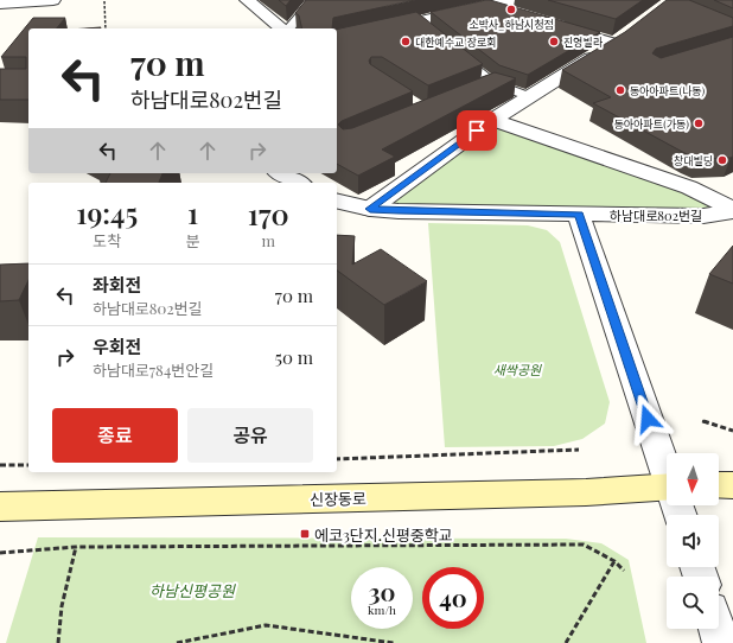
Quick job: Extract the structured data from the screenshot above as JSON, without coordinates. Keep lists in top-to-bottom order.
{
  "streets": {
    "main road": ["신장동로"],
    "street": ["하남대로802번길"]
  },
  "parks": ["새싹공원", "하남신평공원"],
  "places": {
    "other": [
      "소박사_하남시청점",
      "대한예수교 장로회",
      "진영빌라",
      "동아아파트(나동)",
      "동아아파트(가동)",
      "창대빌딩"
    ],
    "transit": ["에코3단지.신평중학교"]
  },
  "north": "bottom",
  "page": {
    "turn": ["70 m", "하남대로802번길"],
    "eta": [
      "19:45",
      "도착",
      "1",
      "분",
      "170",
      "m"
    ],
    "list": [
      {
        "name": "좌회전",
        "note": "하남대로802번길",
        "value": "70 m"
      },
      {
        "name": "우회전",
        "note": "하남대로784번안길",
        "value": "50 m"
      }
    ],
    "buttons": ["종료", "공유"],
    "speed": "30 km/h",
    "limit": "40"
  }
}
